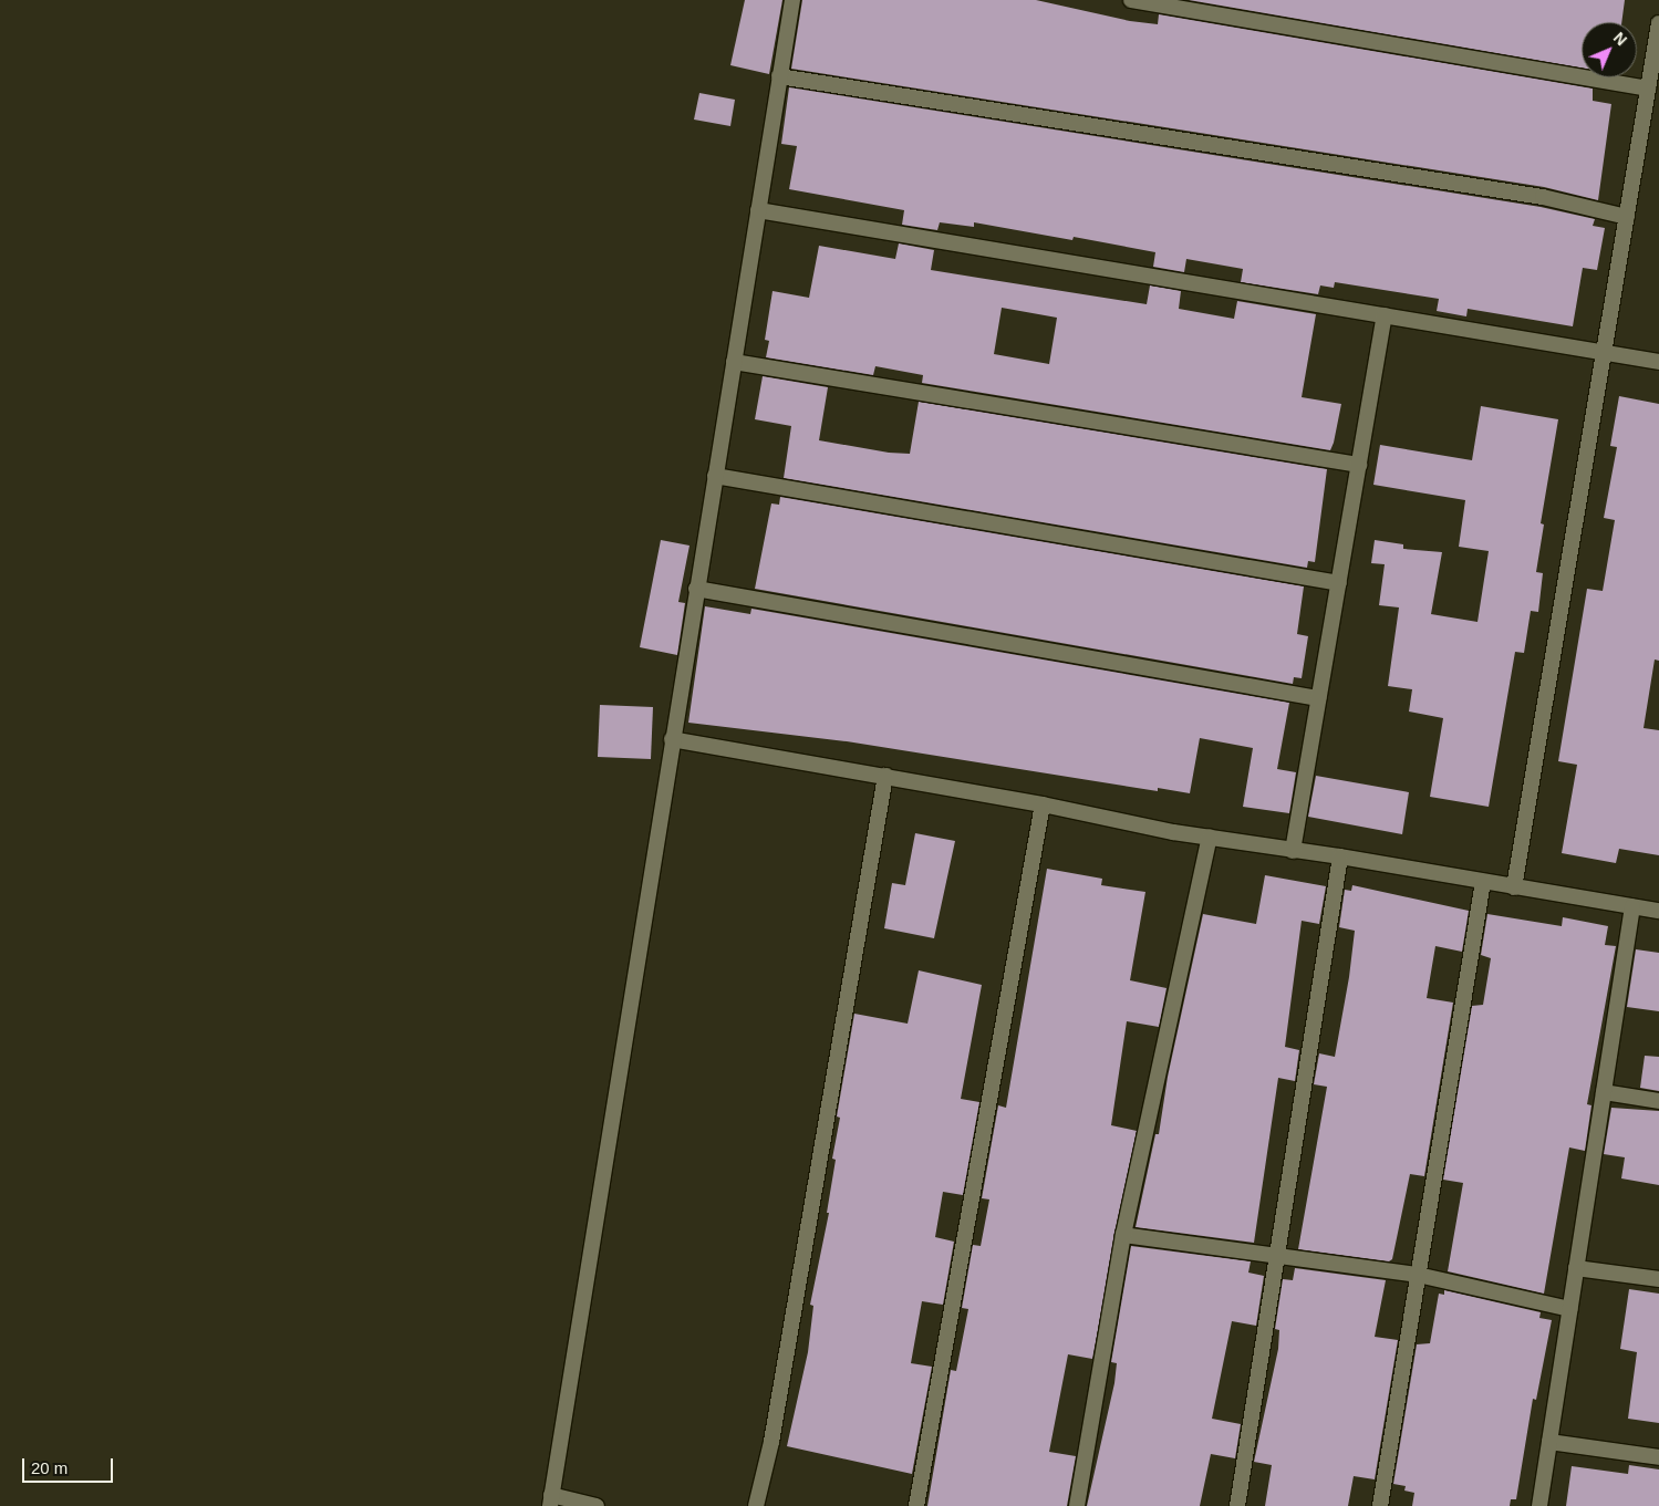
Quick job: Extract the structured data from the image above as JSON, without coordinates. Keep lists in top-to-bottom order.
{
  "scale_bar": "20 m",
  "north": "top right"
}
